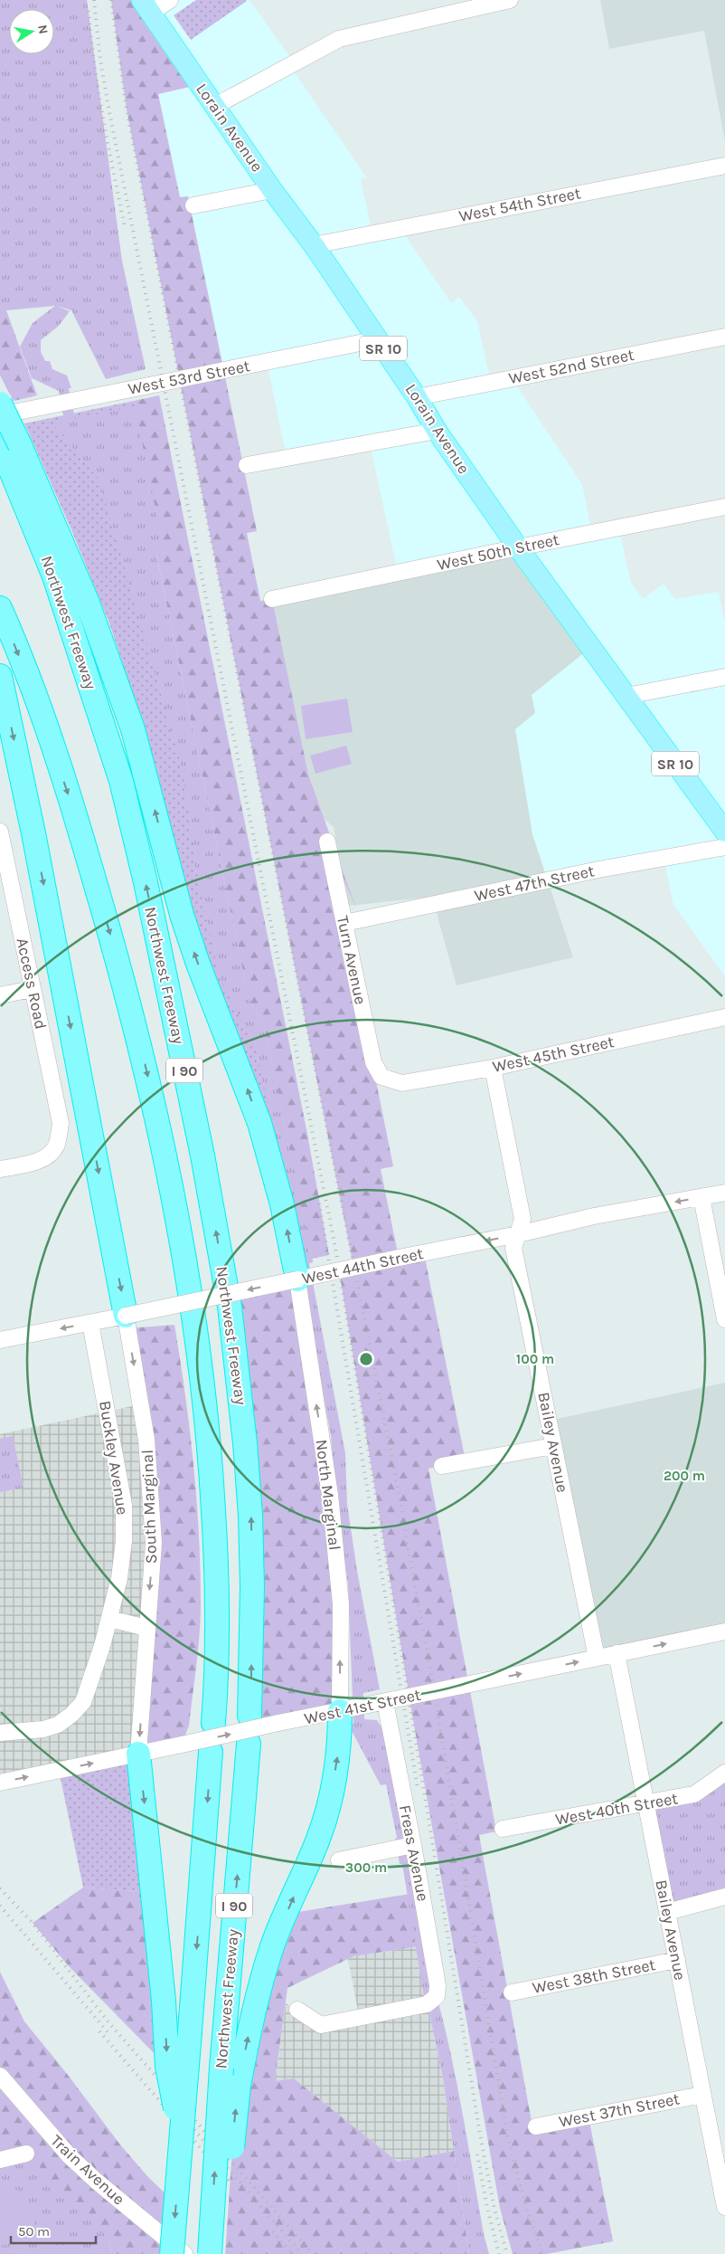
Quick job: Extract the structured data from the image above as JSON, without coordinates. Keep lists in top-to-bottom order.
{
  "streets": {
    "highway": ["Northwest Freeway", "I 90"],
    "main road": ["Lorain Avenue", "SR 10"],
    "street": [
      "West 54th Street",
      "West 52nd Street",
      "West 53rd Street",
      "West 50th Street",
      "West 47th Street",
      "Turn Avenue",
      "Access Road",
      "West 45th Street",
      "West 44th Street",
      "Bailey Avenue",
      "Buckley Avenue",
      "North Marginal",
      "South Marginal",
      "West 41st Street",
      "West 40th Street",
      "Freas Avenue",
      "West 38th Street",
      "West 37th Street",
      "Train Avenue"
    ]
  },
  "crossings": [
    ["Lorain Avenue", "West 54th Street"],
    ["Lorain Avenue", "West 52nd Street"],
    ["Lorain Avenue", "West 53rd Street"],
    ["Lorain Avenue", "West 50th Street"],
    ["West 47th Street", "Turn Avenue"],
    ["Turn Avenue", "West 45th Street"],
    ["West 45th Street", "Bailey Avenue"],
    ["West 44th Street", "Bailey Avenue"],
    ["West 44th Street", "Buckley Avenue"],
    ["West 44th Street", "North Marginal"],
    ["West 44th Street", "South Marginal"],
    ["Bailey Avenue", "West 41st Street"],
    ["Bailey Avenue", "West 40th Street"],
    ["Bailey Avenue", "West 38th Street"],
    ["Bailey Avenue", "West 37th Street"],
    ["North Marginal", "West 41st Street"],
    ["South Marginal", "West 41st Street"],
    ["West 41st Street", "Freas Avenue"]
  ],
  "one_way": [
    "West 44th Street",
    "North Marginal",
    "South Marginal",
    "West 41st Street"
  ],
  "scale_bar": "50 m",
  "north": "right",
  "rings": ["100 m", "200 m", "300 m"]
}
